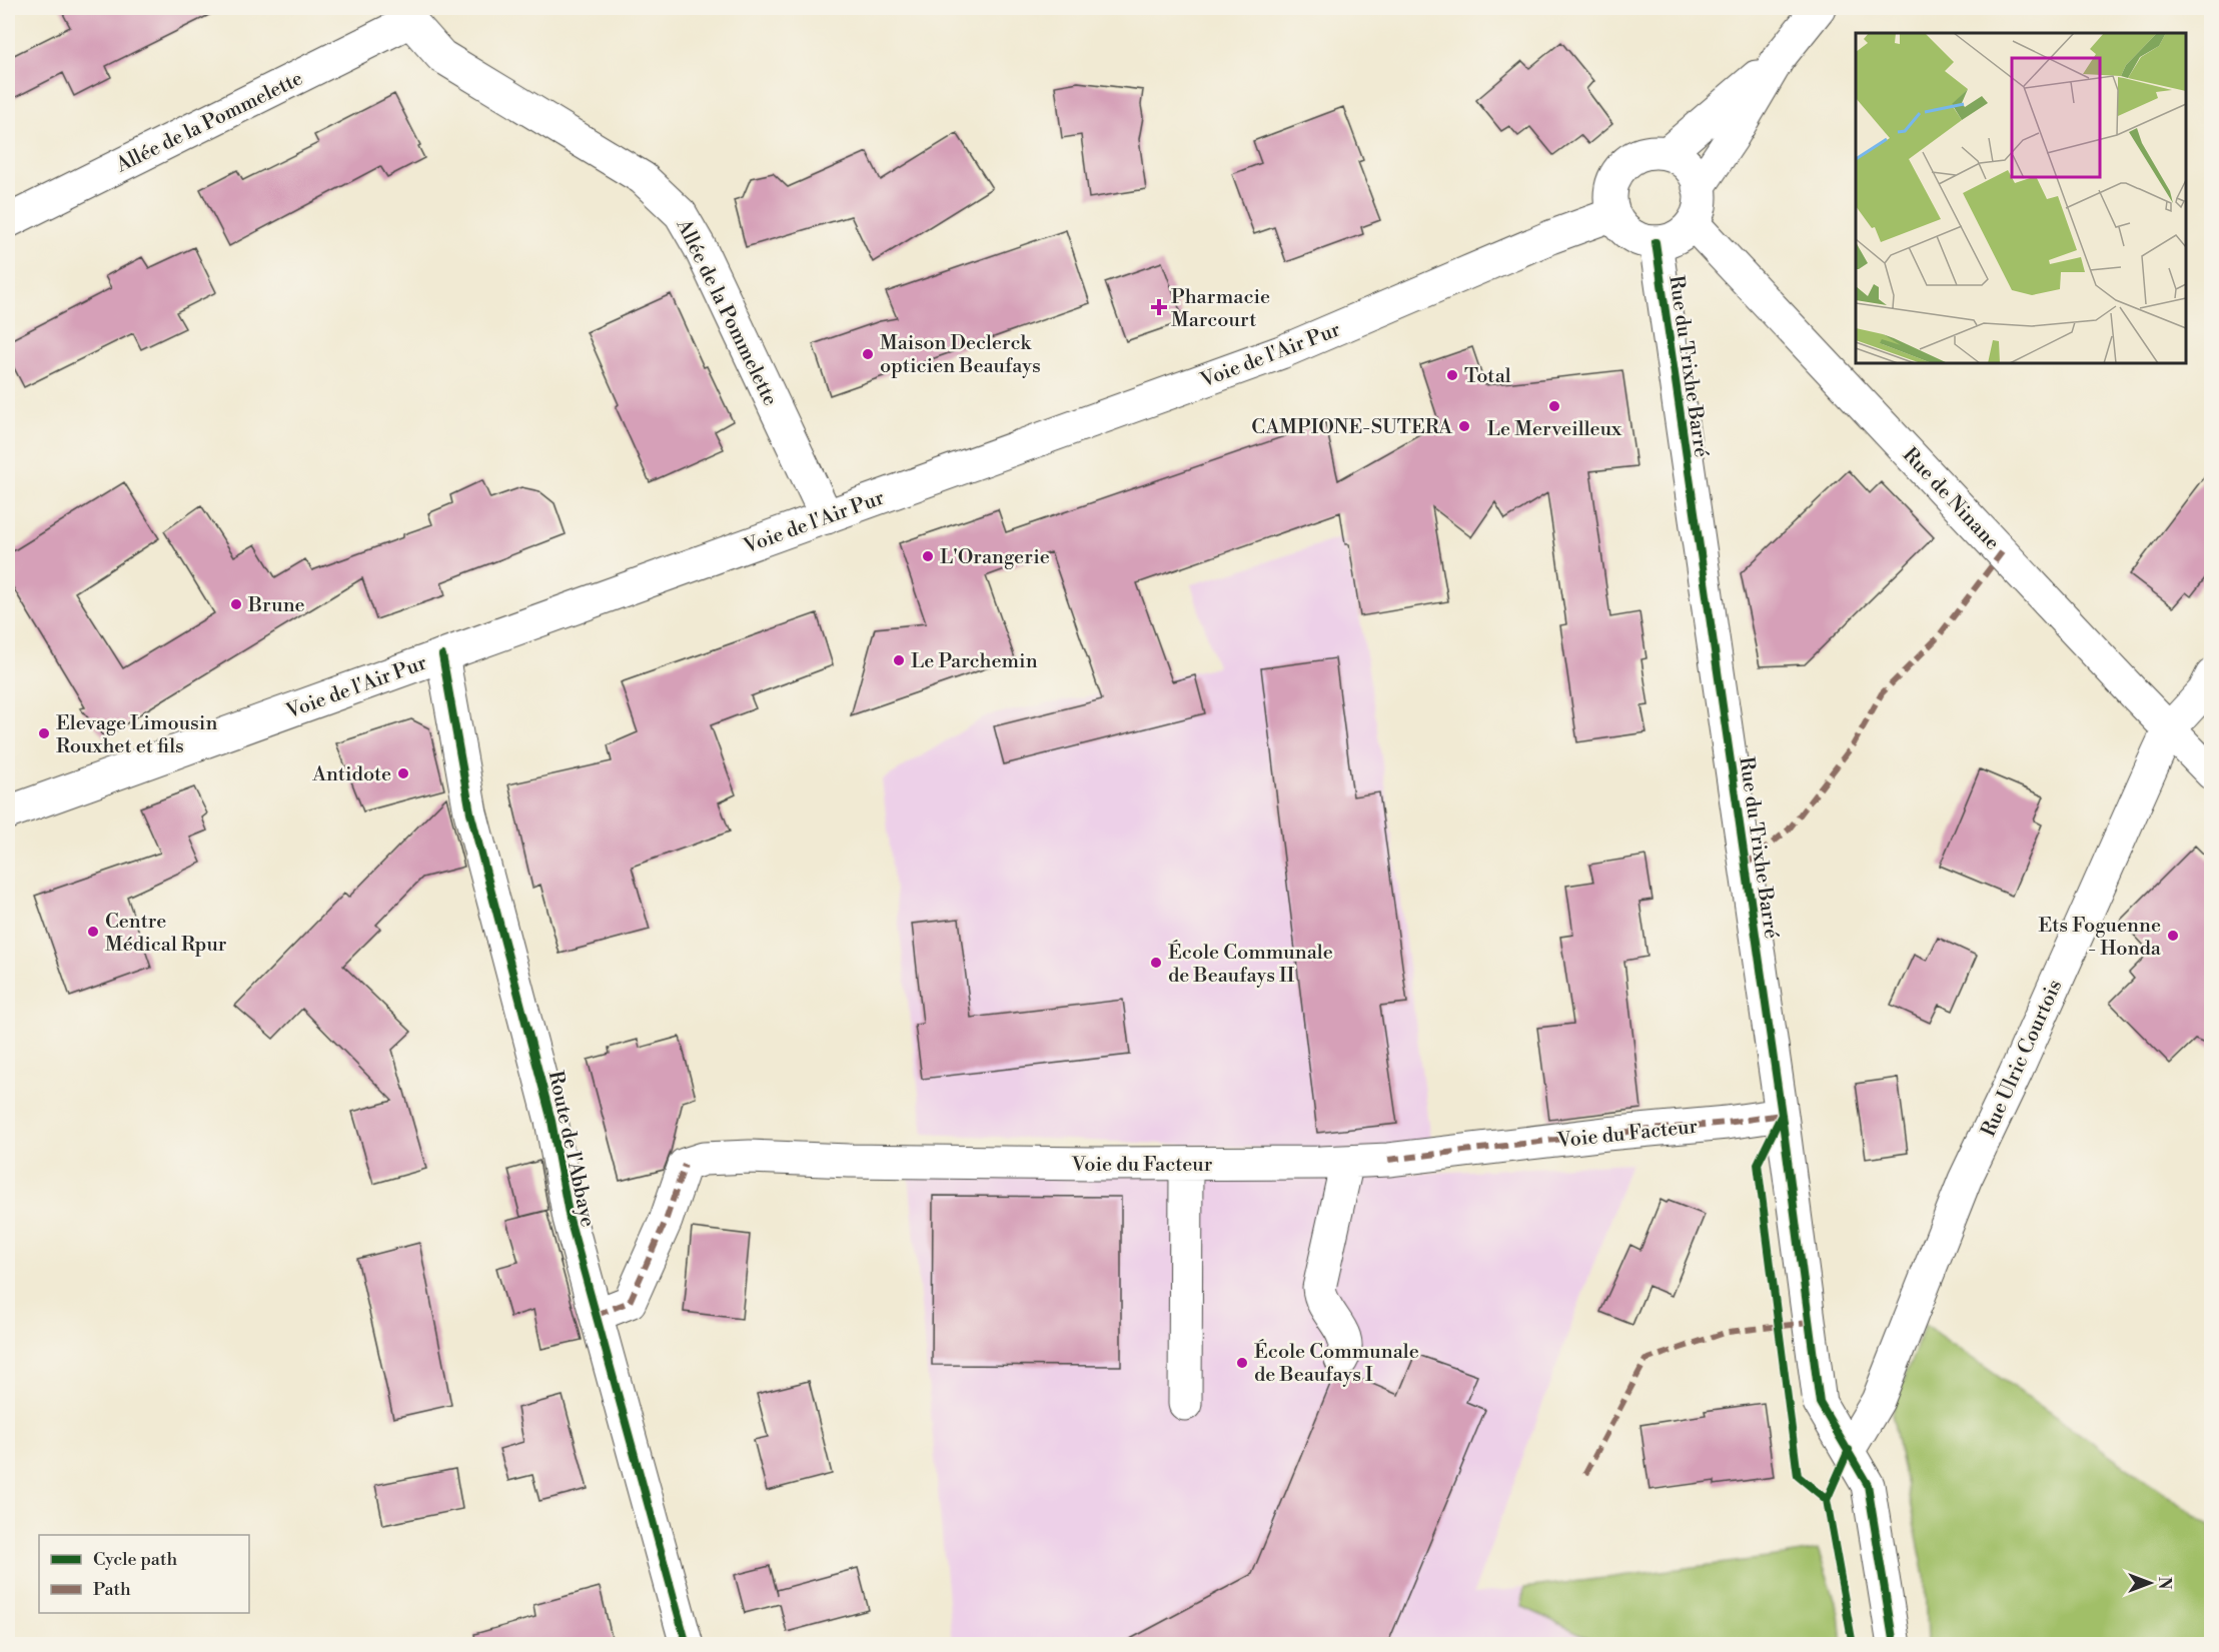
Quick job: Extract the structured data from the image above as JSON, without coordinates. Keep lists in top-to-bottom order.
{
  "streets": {
    "street": [
      "Allée de la Pommelette",
      "Voie de l'Air Pur",
      "Rue du Trixhe Barré",
      "Rue de Ninane",
      "Rue Ulric Courtois",
      "Voie du Facteur",
      "Route de l'Abbaye"
    ]
  },
  "crossings": [
    ["Allée de la Pommelette", "Voie de l'Air Pur"],
    ["Voie de l'Air Pur", "Rue du Trixhe Barré"],
    ["Voie de l'Air Pur", "Rue de Ninane"],
    ["Voie de l'Air Pur", "Route de l'Abbaye"],
    ["Rue du Trixhe Barré", "Rue de Ninane"],
    ["Rue du Trixhe Barré", "Rue Ulric Courtois"],
    ["Rue du Trixhe Barré", "Voie du Facteur"],
    ["Rue de Ninane", "Rue Ulric Courtois"],
    ["Voie du Facteur", "Route de l'Abbaye"]
  ],
  "places": {
    "health": ["Pharmacie Marcourt"],
    "other": [
      "Maison Declerck opticien Beaufays",
      "Total",
      "Le Merveilleux",
      "CAMPIONE-SUTERA",
      "L'Orangerie",
      "Brune",
      "Le Parchemin",
      "Elevage Limousin Rouxhet et fils",
      "Antidote",
      "Centre Médical Rpur",
      "Ets Foguenne - Honda",
      "École Communale de Beaufays II",
      "École Communale de Beaufays I"
    ]
  },
  "legend": ["Cycle path", "Path"],
  "north": "right"
}
